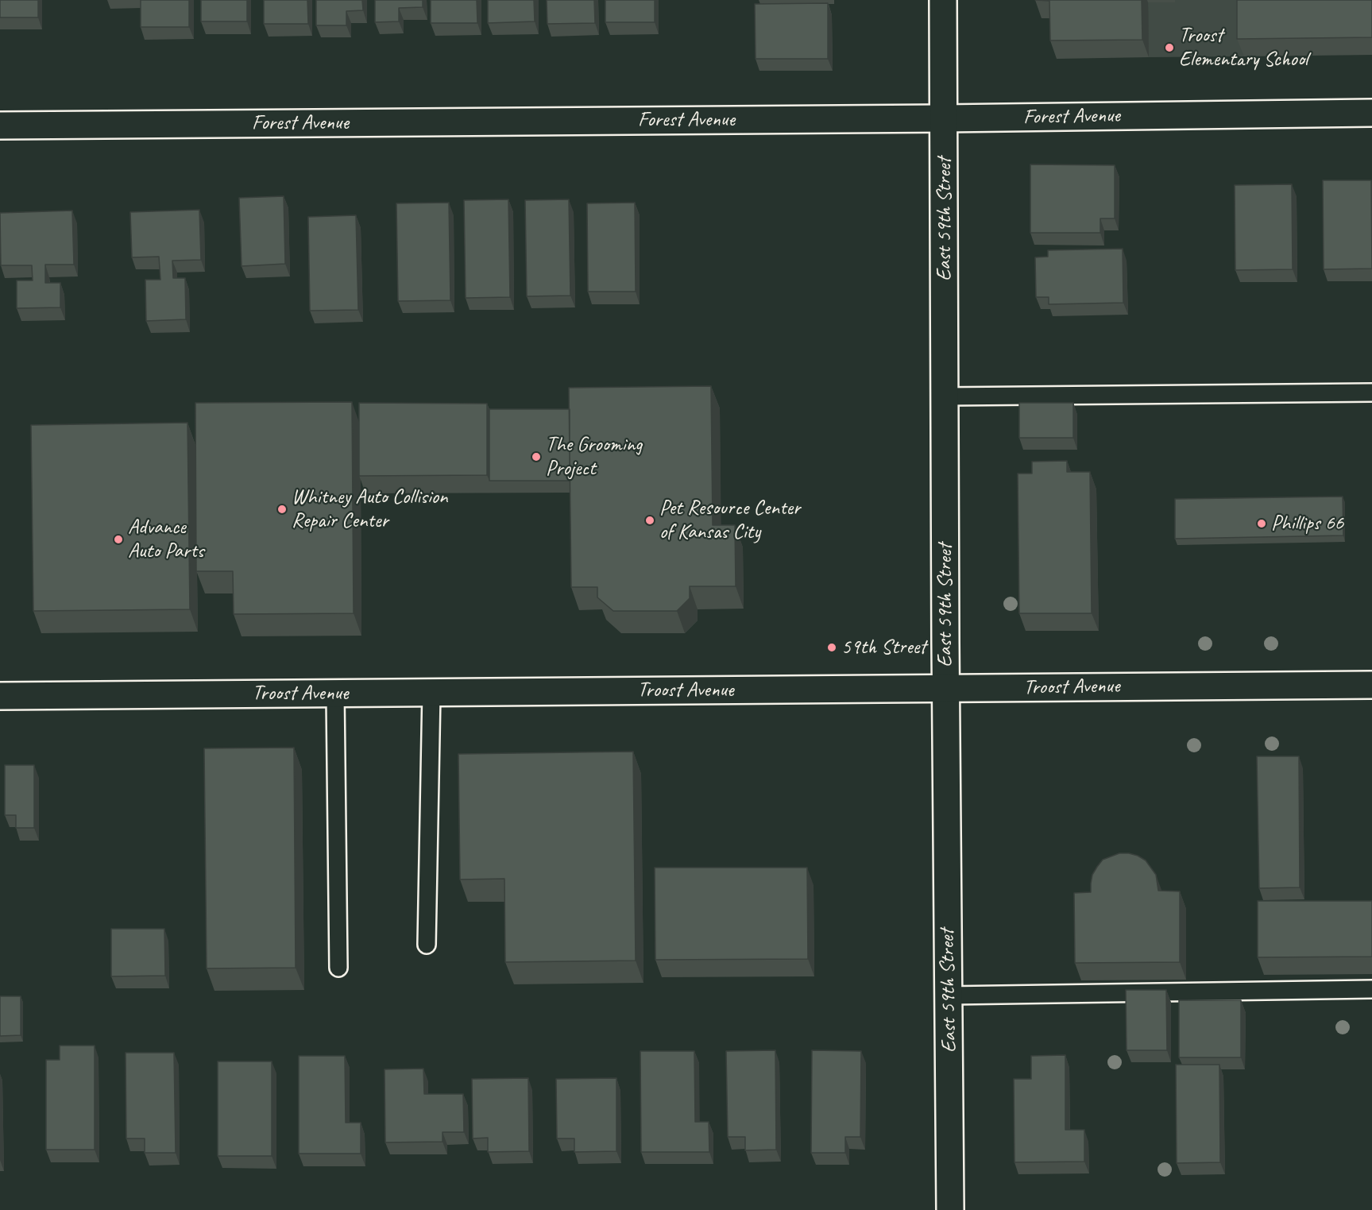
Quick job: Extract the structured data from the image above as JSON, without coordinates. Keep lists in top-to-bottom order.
{
  "streets": {
    "street": ["Forest Avenue", "East 59th Street", "Troost Avenue"]
  },
  "crossings": [
    ["Forest Avenue", "East 59th Street"],
    ["East 59th Street", "Troost Avenue"]
  ],
  "places": [
    "Troost Elementary School",
    "The Grooming Project",
    "Whitney Auto Collision Repair Center",
    "Pet Resource Center of Kansas City",
    "Phillips 66",
    "Advance Auto Parts",
    "59th Street"
  ]
}
